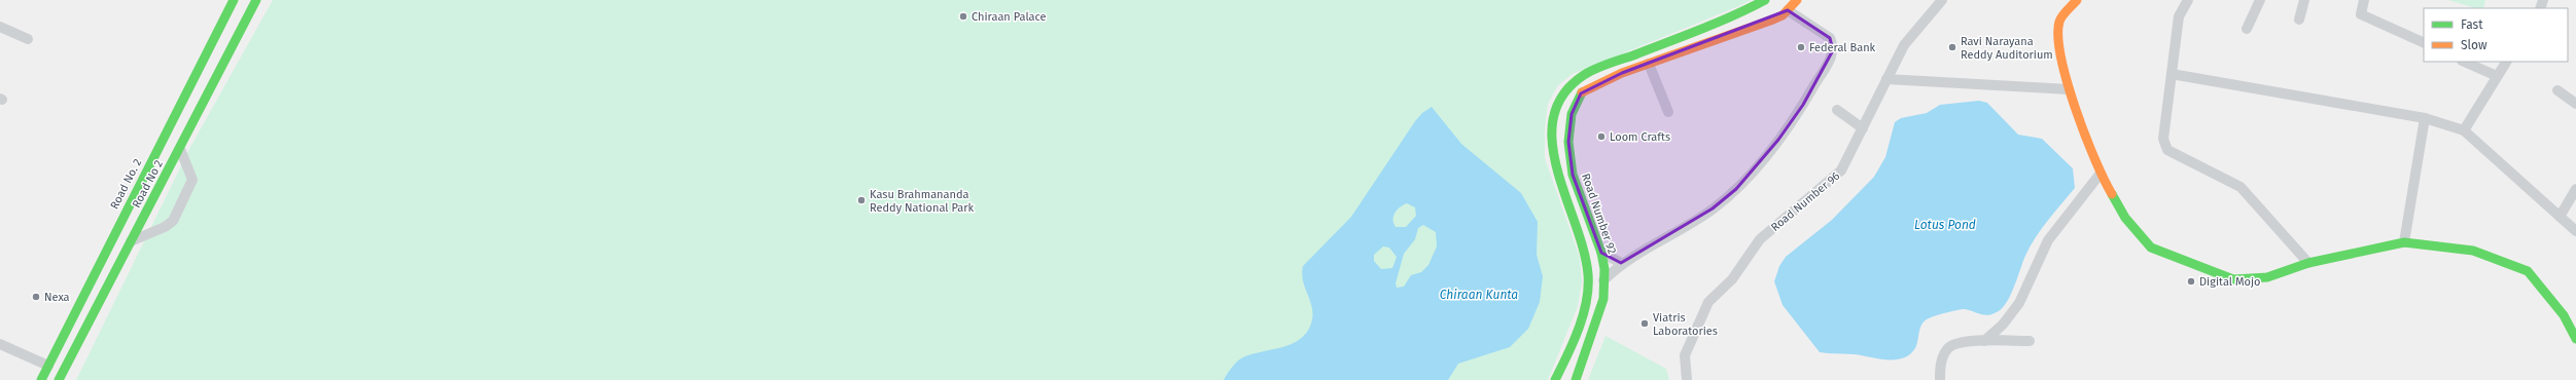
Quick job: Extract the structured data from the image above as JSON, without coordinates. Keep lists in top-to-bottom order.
{
  "streets": {
    "main road": ["Road No. 2", "Road No 2", "Road Number 92"],
    "street": ["Road Number 96"]
  },
  "water": ["Lotus Pond", "Chiraan Kunta"],
  "places": [
    "Chiraan Palace",
    "Federal Bank",
    "Ravi Narayana Reddy Auditorium",
    "Loom Crafts",
    "Kasu Brahmananda Reddy National Park",
    "Digital Mojo",
    "Nexa",
    "Viatris Laboratories"
  ],
  "legend": ["Fast", "Slow"]
}
